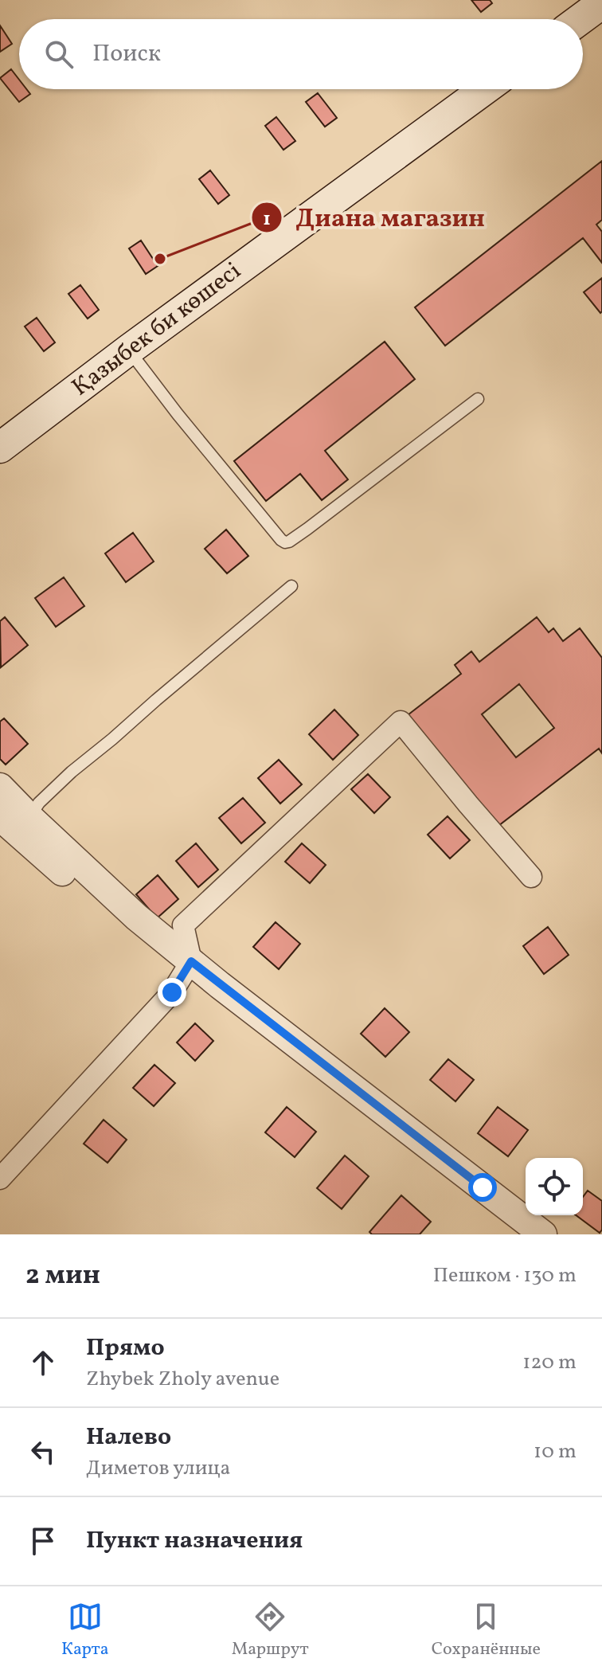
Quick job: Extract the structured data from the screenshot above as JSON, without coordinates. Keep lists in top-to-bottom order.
{
  "streets": {
    "main road": ["Қазыбек би көшесі"]
  },
  "places": ["Диана магазин"],
  "page": {
    "search": "Поиск",
    "heading": ["2 мин", "Пешком · 130 m"],
    "list": [
      ["Прямо", "Zhybek Zholy avenue", "120 m"],
      ["Налево", "Диметов улица", "10 m"],
      "Пункт назначения"
    ],
    "nav": ["Карта", "Маршрут", "Сохранённые"]
  }
}
